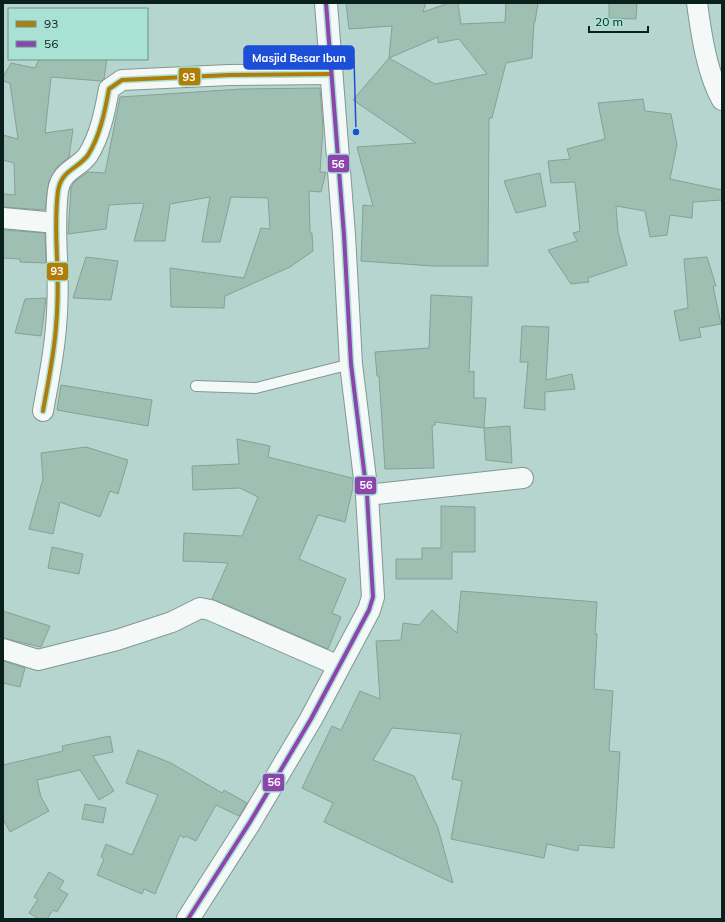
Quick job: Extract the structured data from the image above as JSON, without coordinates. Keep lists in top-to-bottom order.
{
  "places": ["Masjid Besar Ibun"],
  "lines": ["transit line 56", "transit line 93"],
  "legend": ["93", "56"],
  "scale_bar": "20 m"
}
